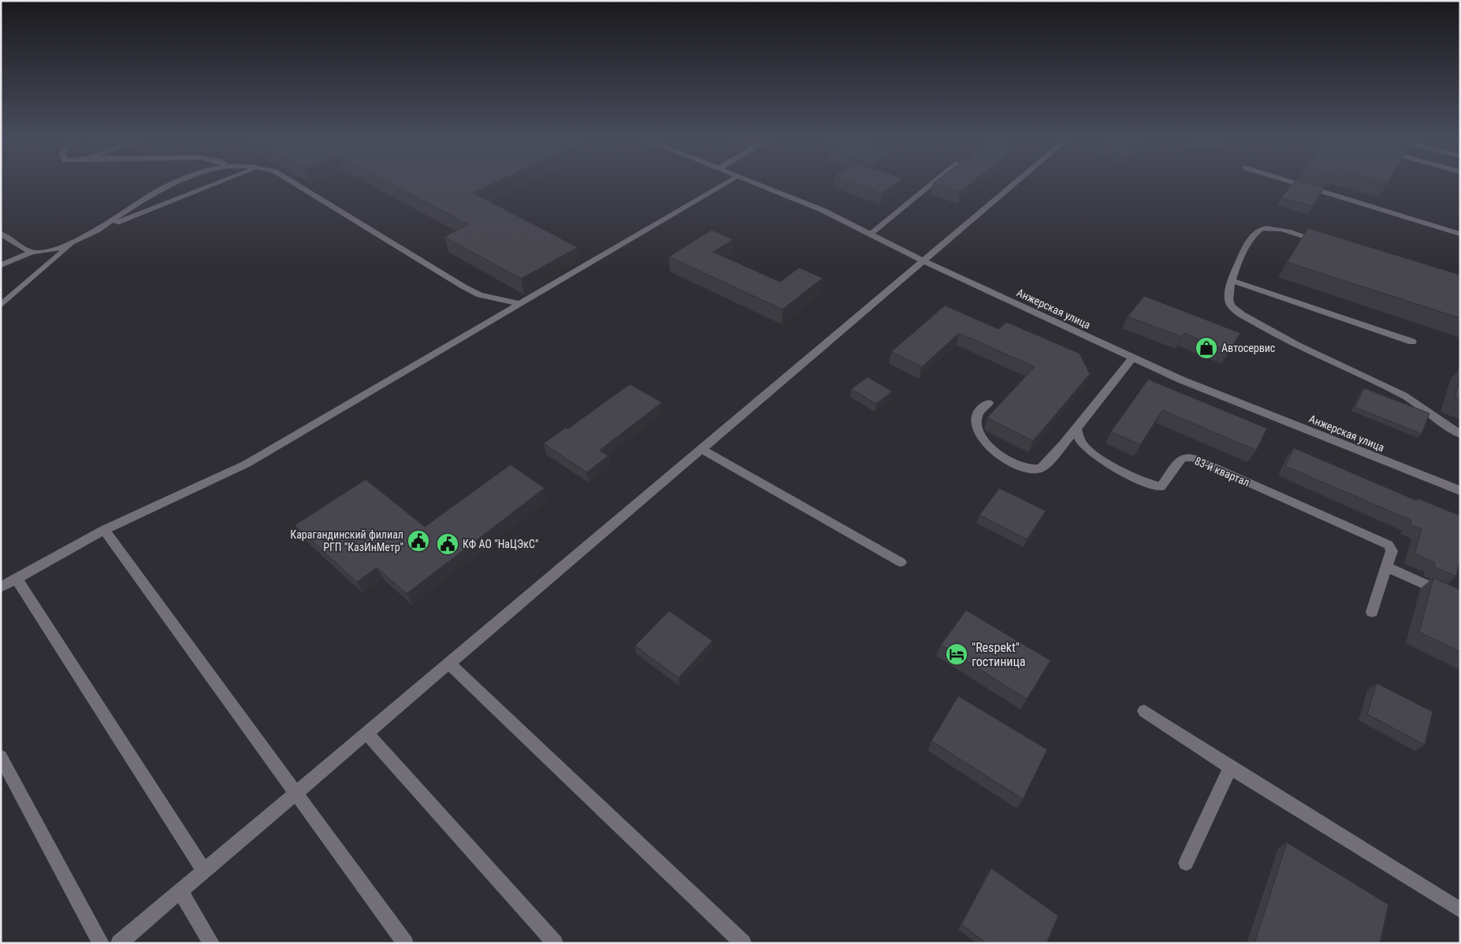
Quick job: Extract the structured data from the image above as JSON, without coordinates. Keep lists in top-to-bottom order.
{
  "streets": {
    "street": ["Анжерская улица"],
    "lane": ["83-й квартал"]
  },
  "places": {
    "shop": ["Автосервис"],
    "public building": ["Карагандинский филиал РГП \"КазИнМетр\"", "КФ АО \"НаЦЭкС\""],
    "hotel": ["\"Respekt\" гостиница"]
  }
}
